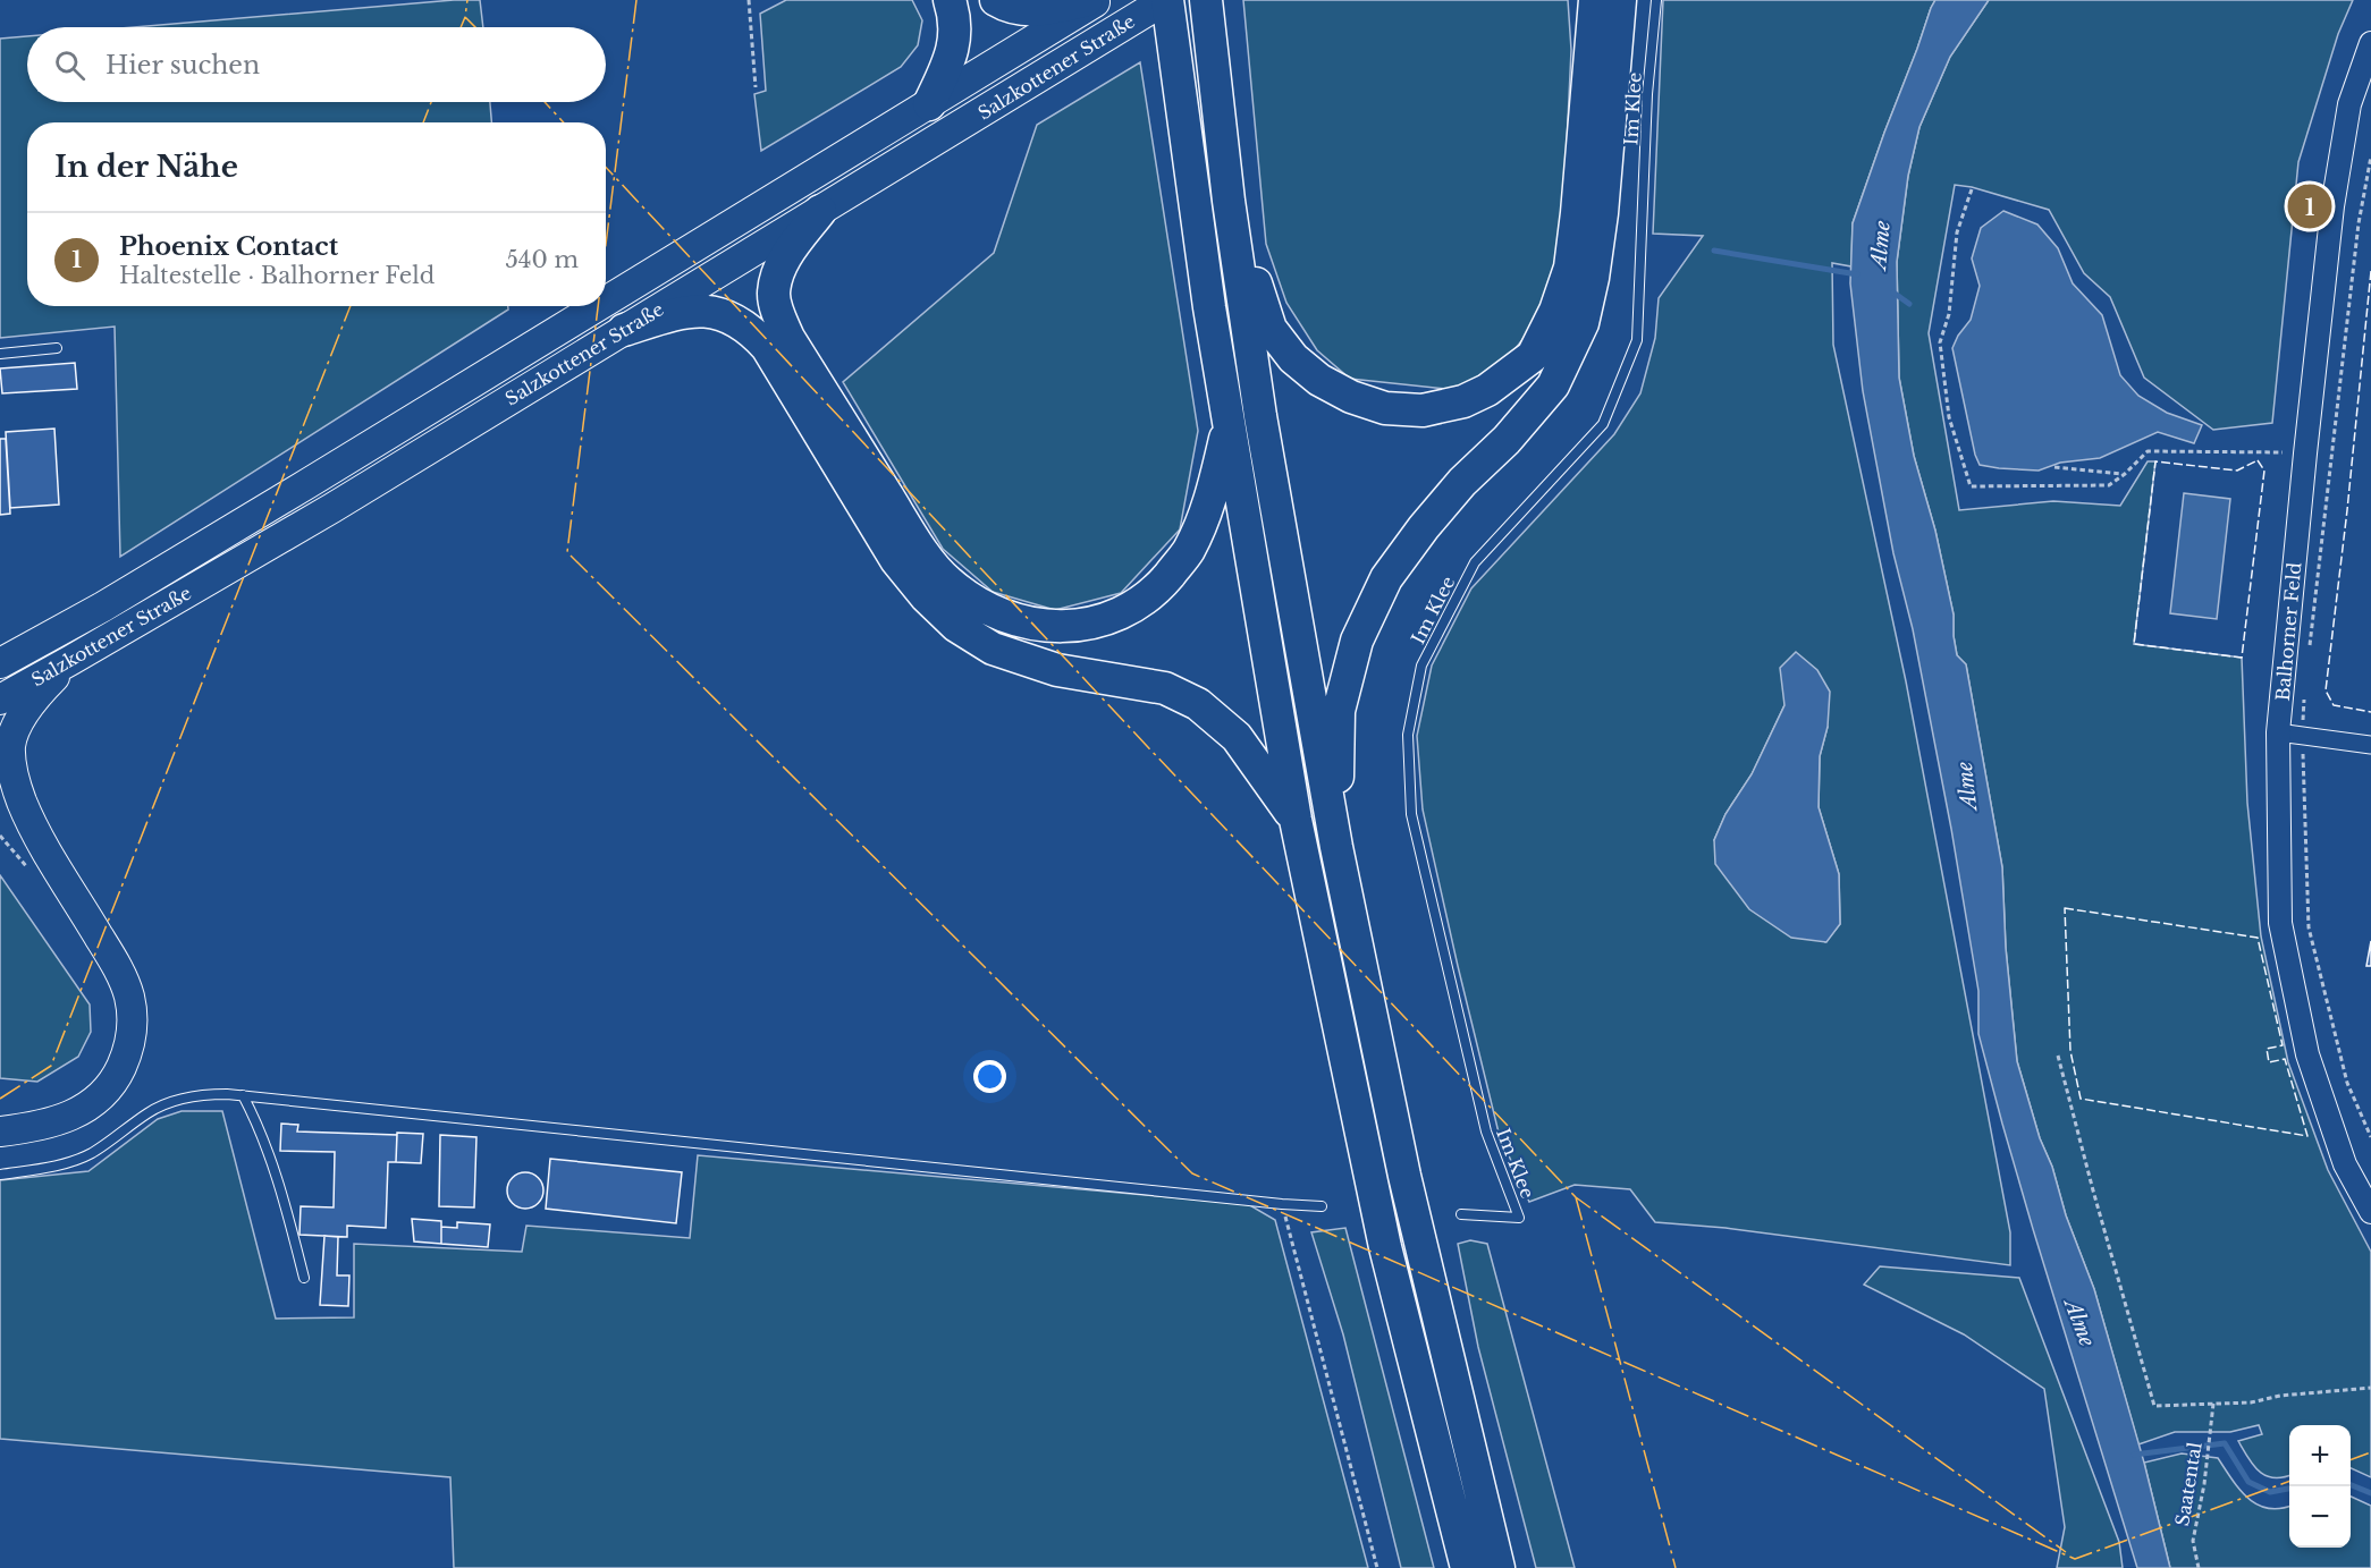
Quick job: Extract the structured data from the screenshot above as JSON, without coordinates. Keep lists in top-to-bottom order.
{
  "streets": {
    "highway": ["Salzkottener Straße"],
    "street": ["Balhorner Feld"],
    "lane": ["Im Klee"],
    "path": ["Saatental"]
  },
  "water": ["Alme"],
  "page": {
    "search": "Hier suchen",
    "heading": "In der Nähe",
    "pins": "1",
    "list": [
      {
        "mark": "1",
        "name": "Phoenix Contact",
        "note": "Haltestelle · Balhorner Feld",
        "value": "540 m"
      }
    ],
    "map_buttons": ["+", "−"]
  }
}
